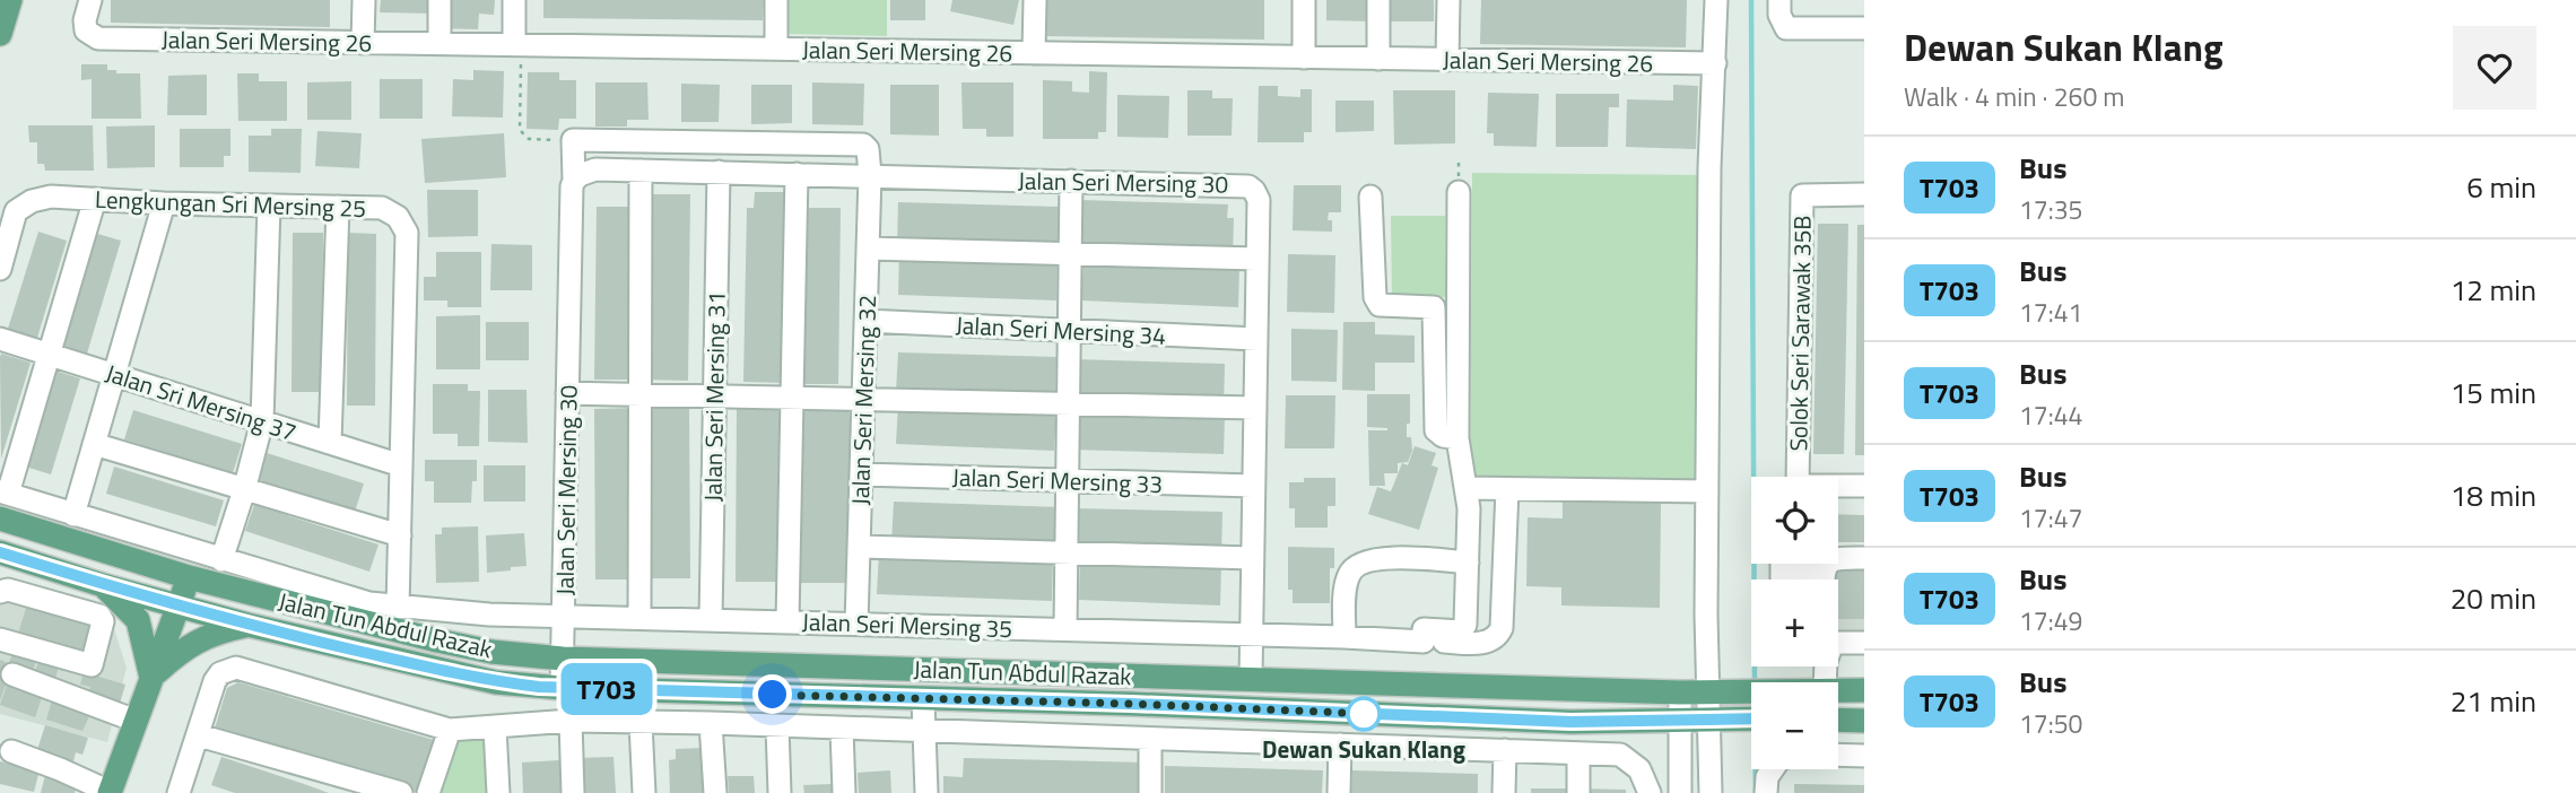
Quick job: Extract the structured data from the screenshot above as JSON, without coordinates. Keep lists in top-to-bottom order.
{
  "streets": {
    "main road": ["Jalan Tun Abdul Razak"],
    "street": [
      "Jalan Seri Mersing 26",
      "Jalan Seri Mersing 30",
      "Lengkungan Sri Mersing 25",
      "Jalan Seri Mersing 34",
      "Solok Seri Sarawak 35B",
      "Jalan Seri Mersing 31",
      "Jalan Seri Mersing 32",
      "Jalan Sri Mersing 37",
      "Jalan Seri Mersing 33",
      "Jalan Seri Mersing 35"
    ]
  },
  "crossings": [
    ["Jalan Seri Mersing 30", "Jalan Seri Mersing 34"],
    ["Jalan Seri Mersing 30", "Jalan Seri Mersing 31"],
    ["Jalan Seri Mersing 30", "Jalan Seri Mersing 32"],
    ["Jalan Seri Mersing 30", "Jalan Seri Mersing 33"],
    ["Jalan Seri Mersing 30", "Jalan Tun Abdul Razak"],
    ["Jalan Seri Mersing 30", "Jalan Seri Mersing 35"],
    ["Lengkungan Sri Mersing 25", "Jalan Sri Mersing 37"],
    ["Jalan Seri Mersing 34", "Jalan Seri Mersing 32"],
    ["Jalan Seri Mersing 31", "Jalan Seri Mersing 35"],
    ["Jalan Seri Mersing 32", "Jalan Seri Mersing 33"],
    ["Jalan Seri Mersing 32", "Jalan Seri Mersing 35"]
  ],
  "places": ["Dewan Sukan Klang"],
  "lines": ["bus line T703"],
  "page": {
    "on_map": "T703",
    "heading": ["Dewan Sukan Klang", "Walk · 4 min · 260 m"],
    "list": [
      {
        "mark": "T703",
        "name": "Bus",
        "note": "17:35",
        "value": "6 min"
      },
      {
        "mark": "T703",
        "name": "Bus",
        "note": "17:41",
        "value": "12 min"
      },
      {
        "mark": "T703",
        "name": "Bus",
        "note": "17:44",
        "value": "15 min"
      },
      {
        "mark": "T703",
        "name": "Bus",
        "note": "17:47",
        "value": "18 min"
      },
      {
        "mark": "T703",
        "name": "Bus",
        "note": "17:49",
        "value": "20 min"
      },
      {
        "mark": "T703",
        "name": "Bus",
        "note": "17:50",
        "value": "21 min"
      }
    ],
    "map_buttons": ["+", "−"]
  }
}
